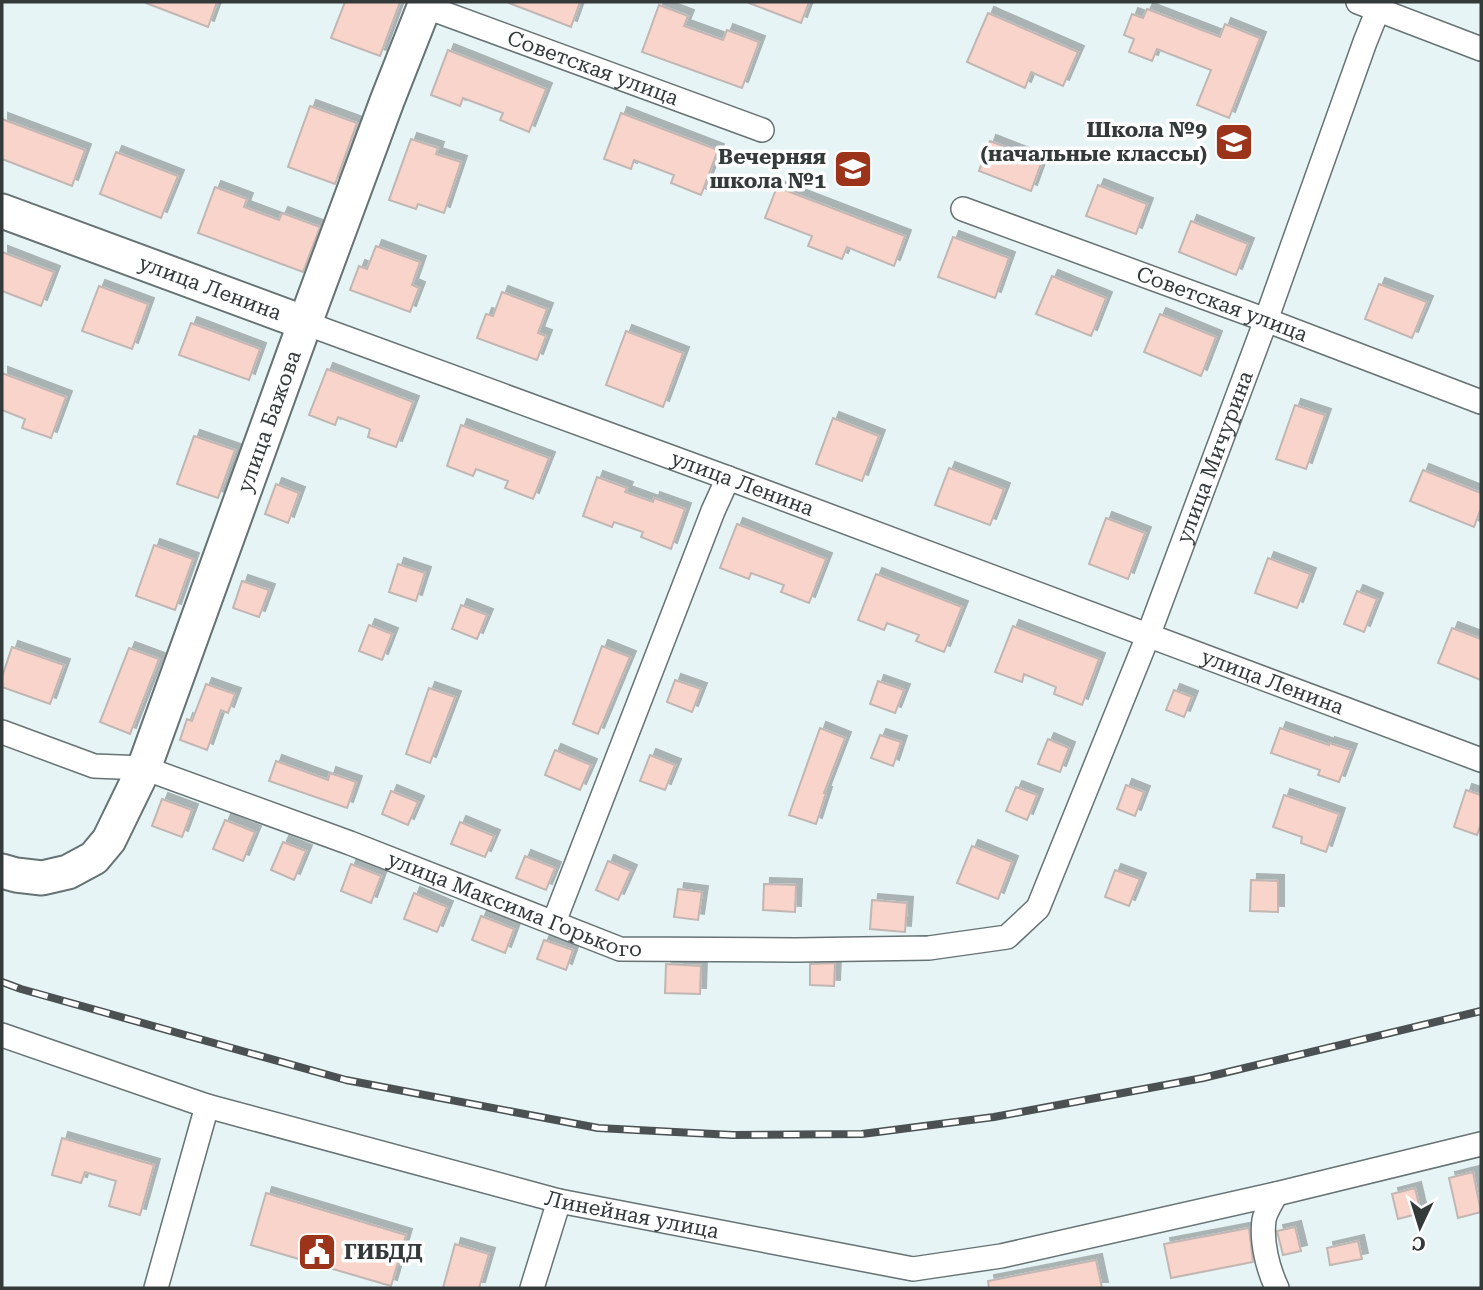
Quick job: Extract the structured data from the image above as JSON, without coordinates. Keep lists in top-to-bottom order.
{
  "streets": {
    "street": [
      "Советская улица",
      "улица Ленина",
      "улица Бажова",
      "улица Мичурина",
      "улица Максима Горького",
      "Линейная улица"
    ]
  },
  "crossings": [
    ["Советская улица", "улица Бажова"],
    ["Советская улица", "улица Мичурина"],
    ["улица Ленина", "улица Бажова"],
    ["улица Ленина", "улица Мичурина"],
    ["улица Бажова", "улица Максима Горького"],
    ["улица Мичурина", "улица Максима Горького"]
  ],
  "places": {
    "school or university": ["Школа №9 (начальные классы)", "Вечерняя школа №1"],
    "public building": ["ГИБДД"]
  },
  "north": "bottom"
}
